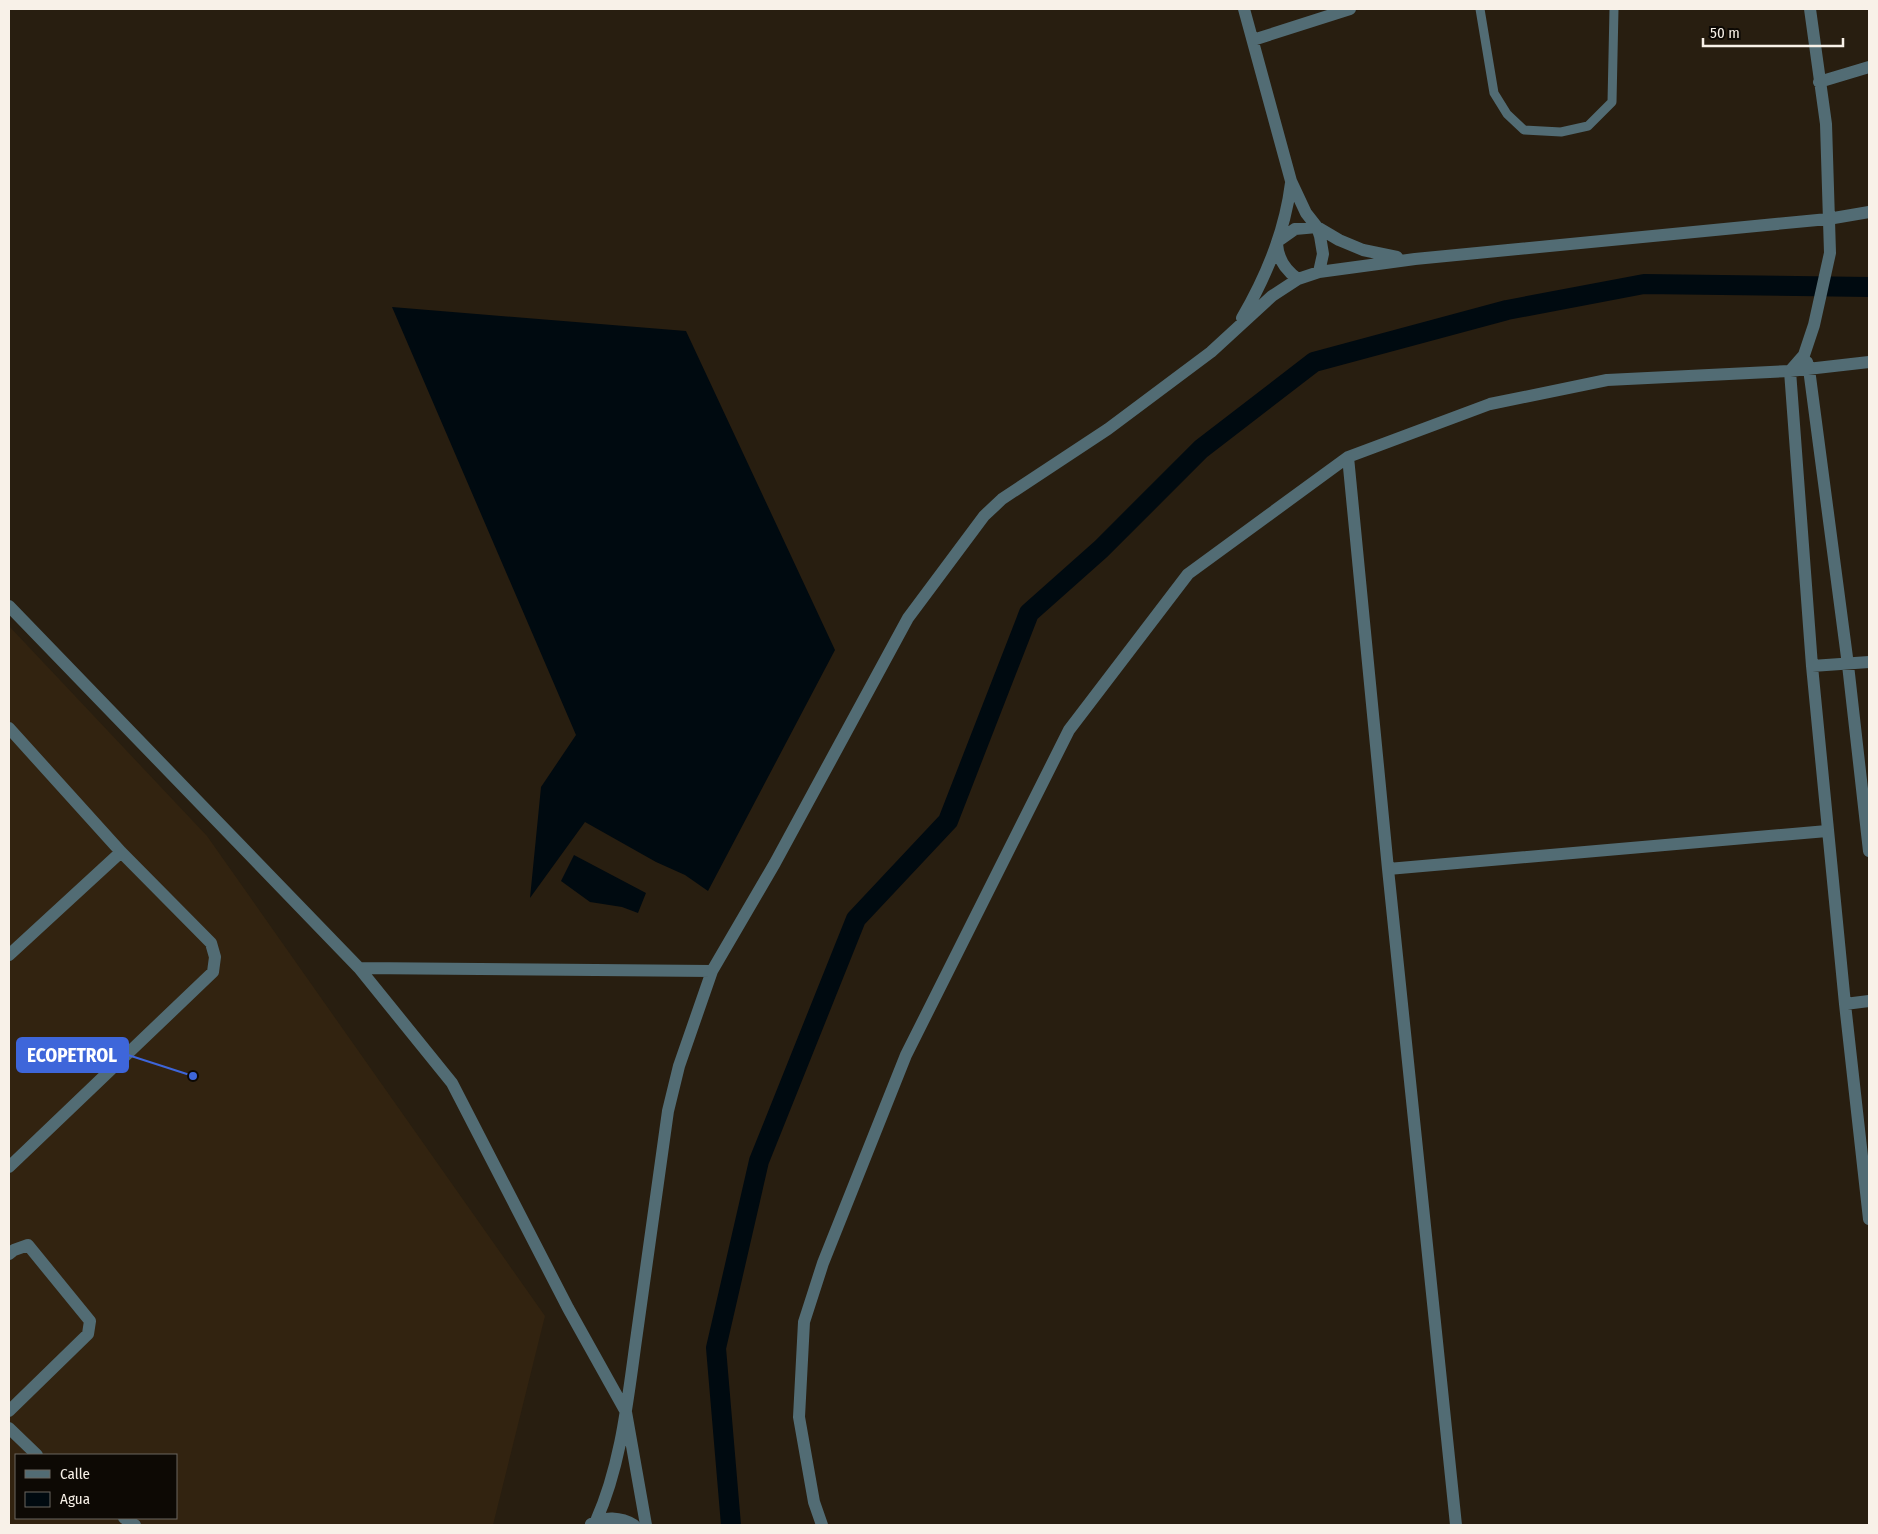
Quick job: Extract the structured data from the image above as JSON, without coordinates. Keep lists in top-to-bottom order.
{
  "places": ["ECOPETROL"],
  "legend": ["Calle", "Agua"],
  "scale_bar": "50 m"
}
